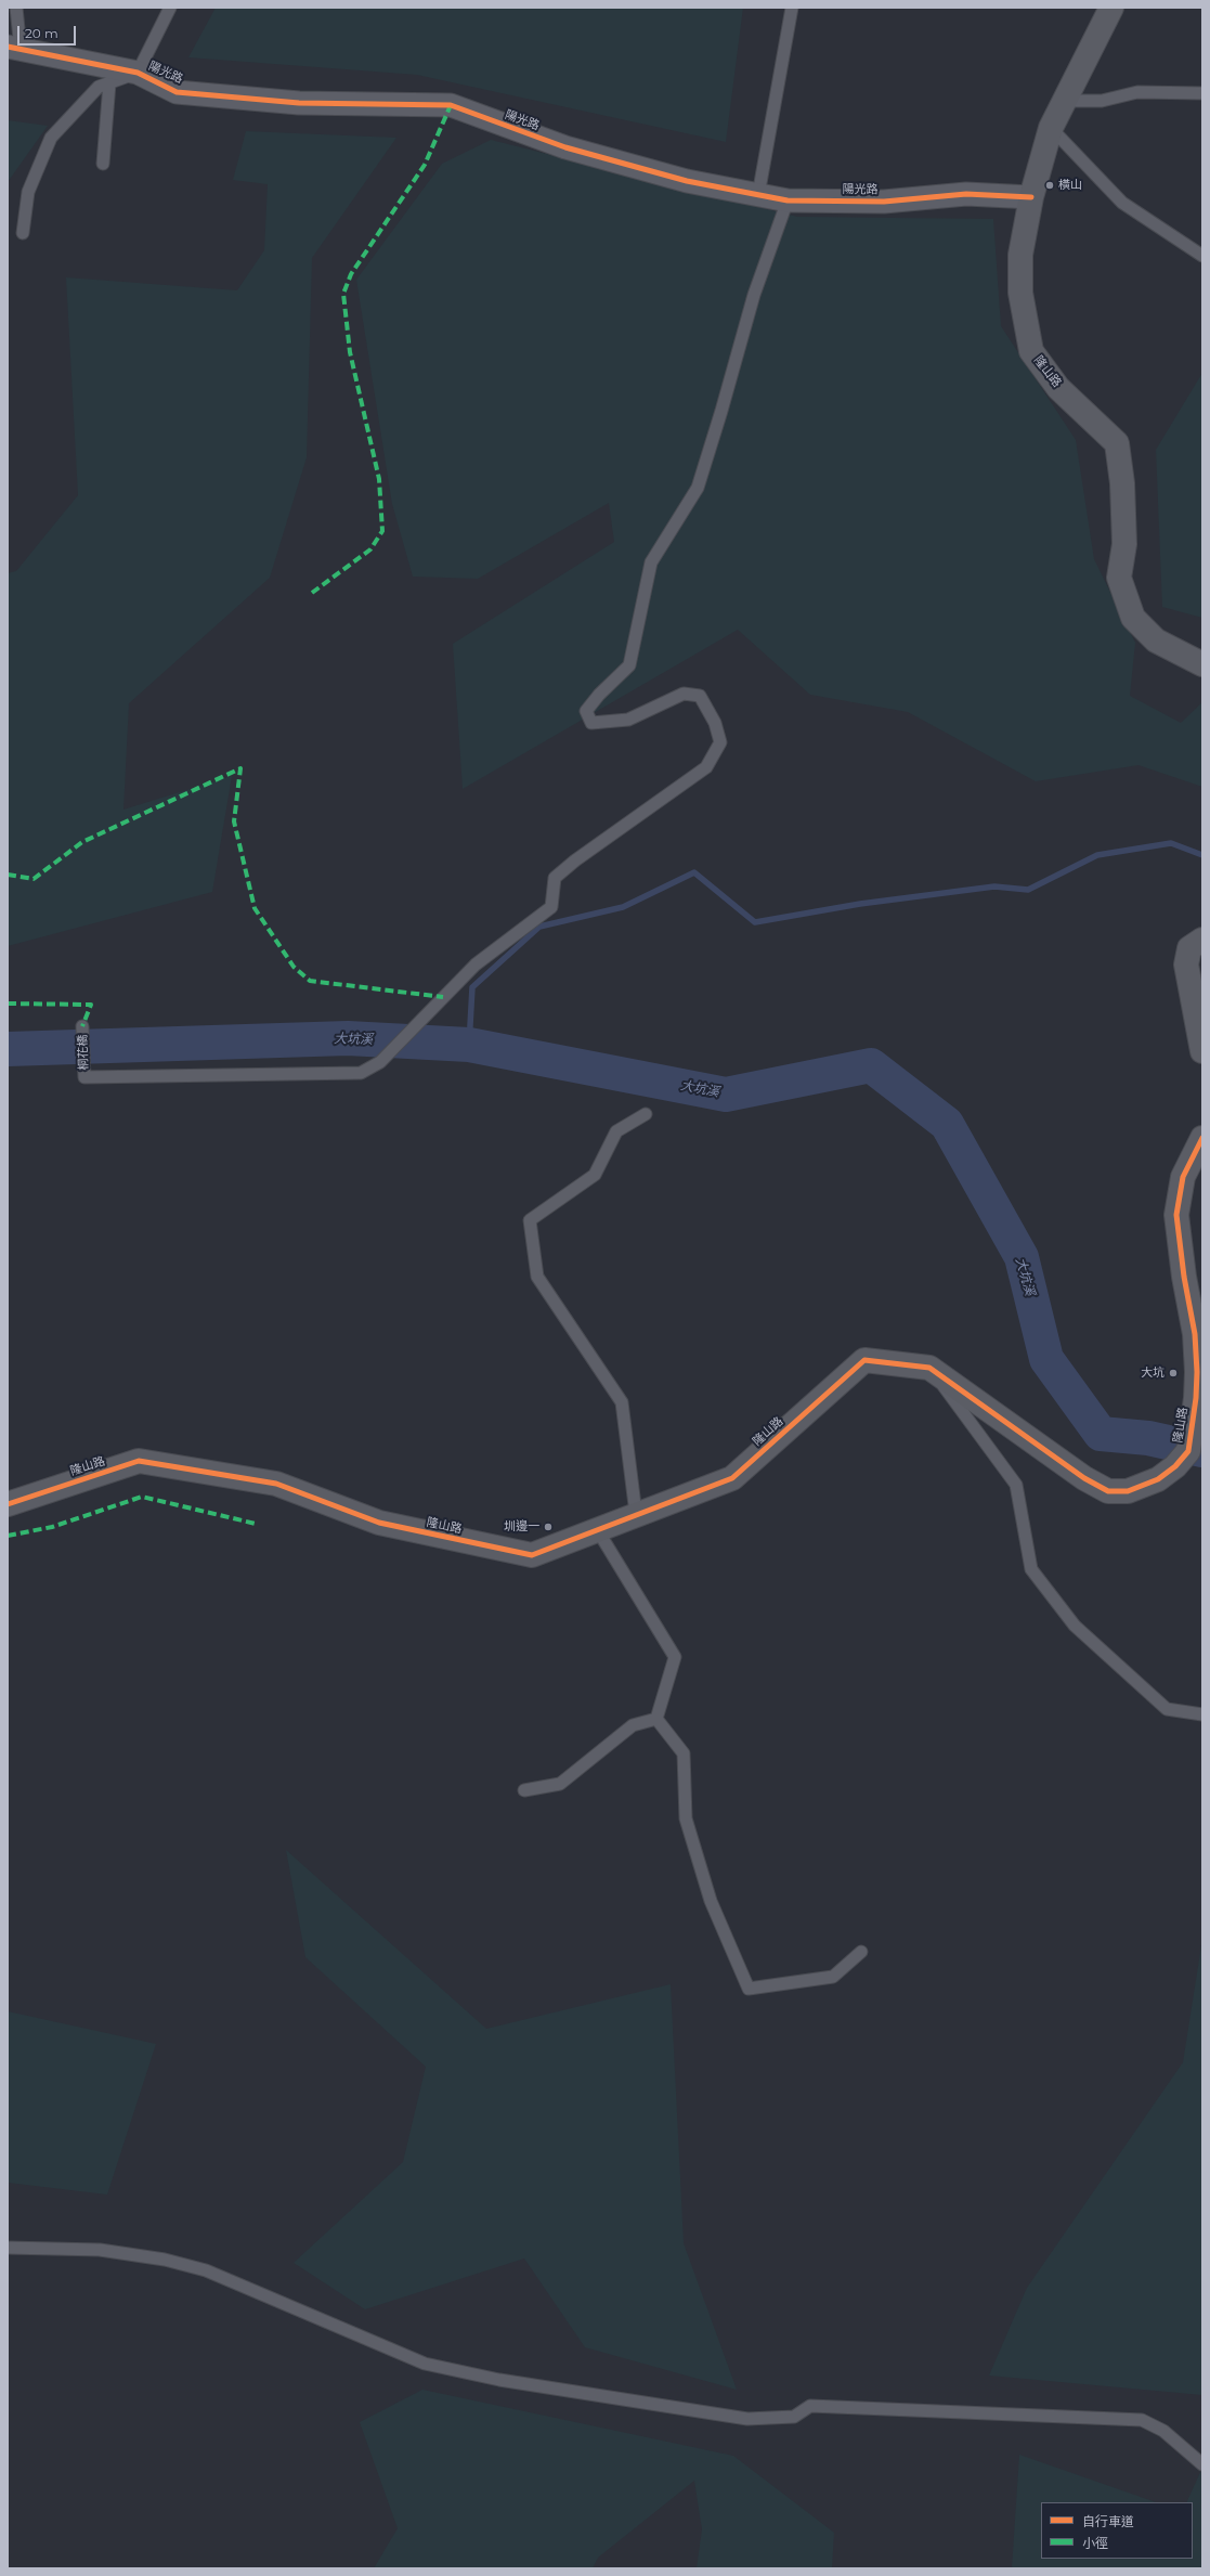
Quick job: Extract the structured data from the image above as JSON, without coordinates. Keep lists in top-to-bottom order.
{
  "streets": {
    "street": ["陽光路", "隆山路"],
    "lane": ["桐花橋"]
  },
  "crossings": [
    ["陽光路", "隆山路"],
    ["陽光路", "桐花橋"]
  ],
  "water": ["大坑溪"],
  "places": ["橫山", "大坑", "圳邊一"],
  "legend": ["自行車道", "小徑"],
  "scale_bar": "20 m"
}
